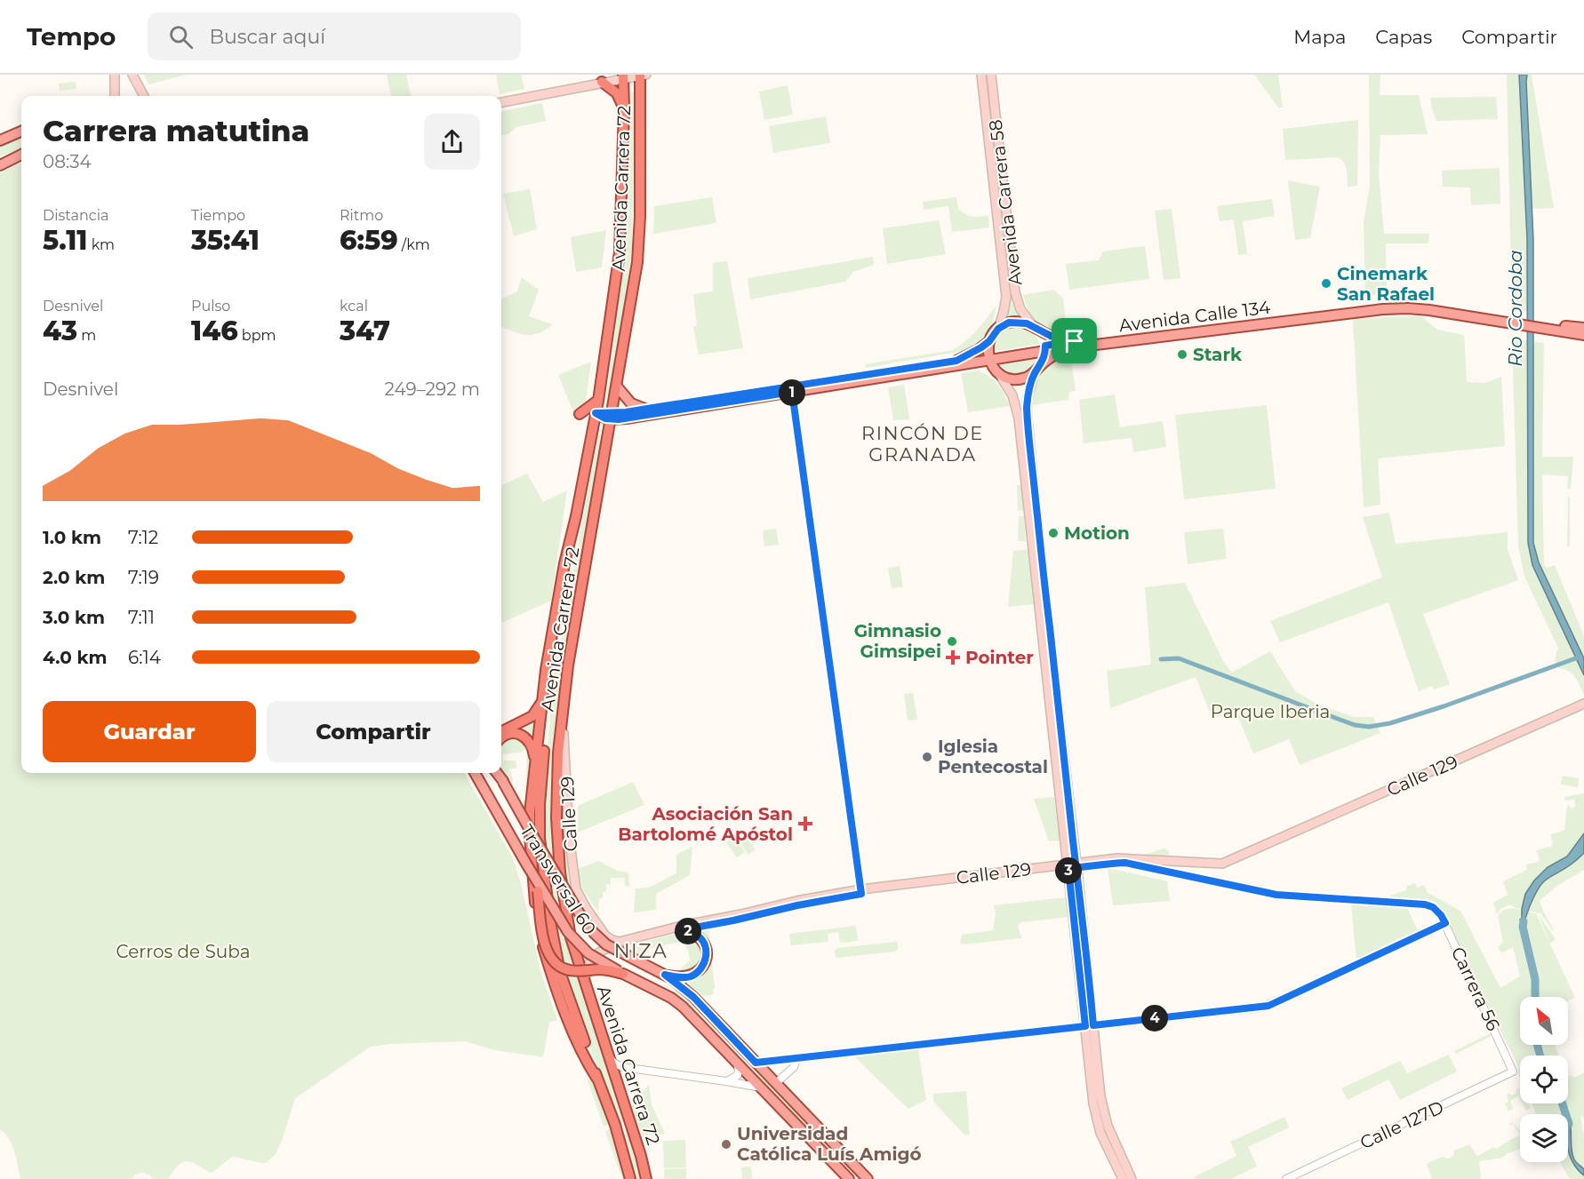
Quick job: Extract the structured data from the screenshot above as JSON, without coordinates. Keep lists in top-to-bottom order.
{
  "streets": {
    "highway": ["Avenida Carrera 72"],
    "main road": [
      "Avenida Carrera 58",
      "Avenida Calle 134",
      "Calle 129",
      "Transversal 60"
    ],
    "street": ["Carrera 56", "Calle 127D"]
  },
  "crossings": [
    ["Avenida Carrera 72", "Avenida Calle 134"],
    ["Avenida Carrera 72", "Calle 129"],
    ["Calle 129", "Carrera 56"],
    ["Carrera 56", "Calle 127D"]
  ],
  "districts": ["RINCÓN DE GRANADA", "NIZA"],
  "water": ["Rio Cordoba"],
  "parks": ["Parque Iberia", "Cerros de Suba"],
  "places": {
    "other": [
      "Cinemark San Rafael",
      "Stark",
      "Motion",
      "Gimnasio Gimsipei",
      "Iglesia Pentecostal",
      "Universidad Católica Luís Amigó"
    ],
    "health": ["Pointer", "Asociación San Bartolomé Apóstol"]
  },
  "north": "top left",
  "page": {
    "header": "Tempo",
    "search": "Buscar aquí",
    "nav": ["Mapa", "Capas", "Compartir"],
    "heading": ["Carrera matutina", "08:34"],
    "stats": [
      ["Distancia", "5.11 km"],
      ["Tiempo", "35:41"],
      ["Ritmo", "6:59 /km"],
      ["Desnivel", "43 m"],
      ["Pulso", "146 bpm"],
      ["kcal", "347"]
    ],
    "chart": ["Desnivel", "249–292 m"],
    "pins": [
      "1",
      "3",
      "2",
      "4"
    ],
    "list": [
      {
        "name": "1.0 km",
        "note": "7:12"
      },
      {
        "name": "2.0 km",
        "note": "7:19"
      },
      {
        "name": "3.0 km",
        "note": "7:11"
      },
      {
        "name": "4.0 km",
        "note": "6:14"
      }
    ],
    "buttons": ["Guardar", "Compartir"]
  }
}
